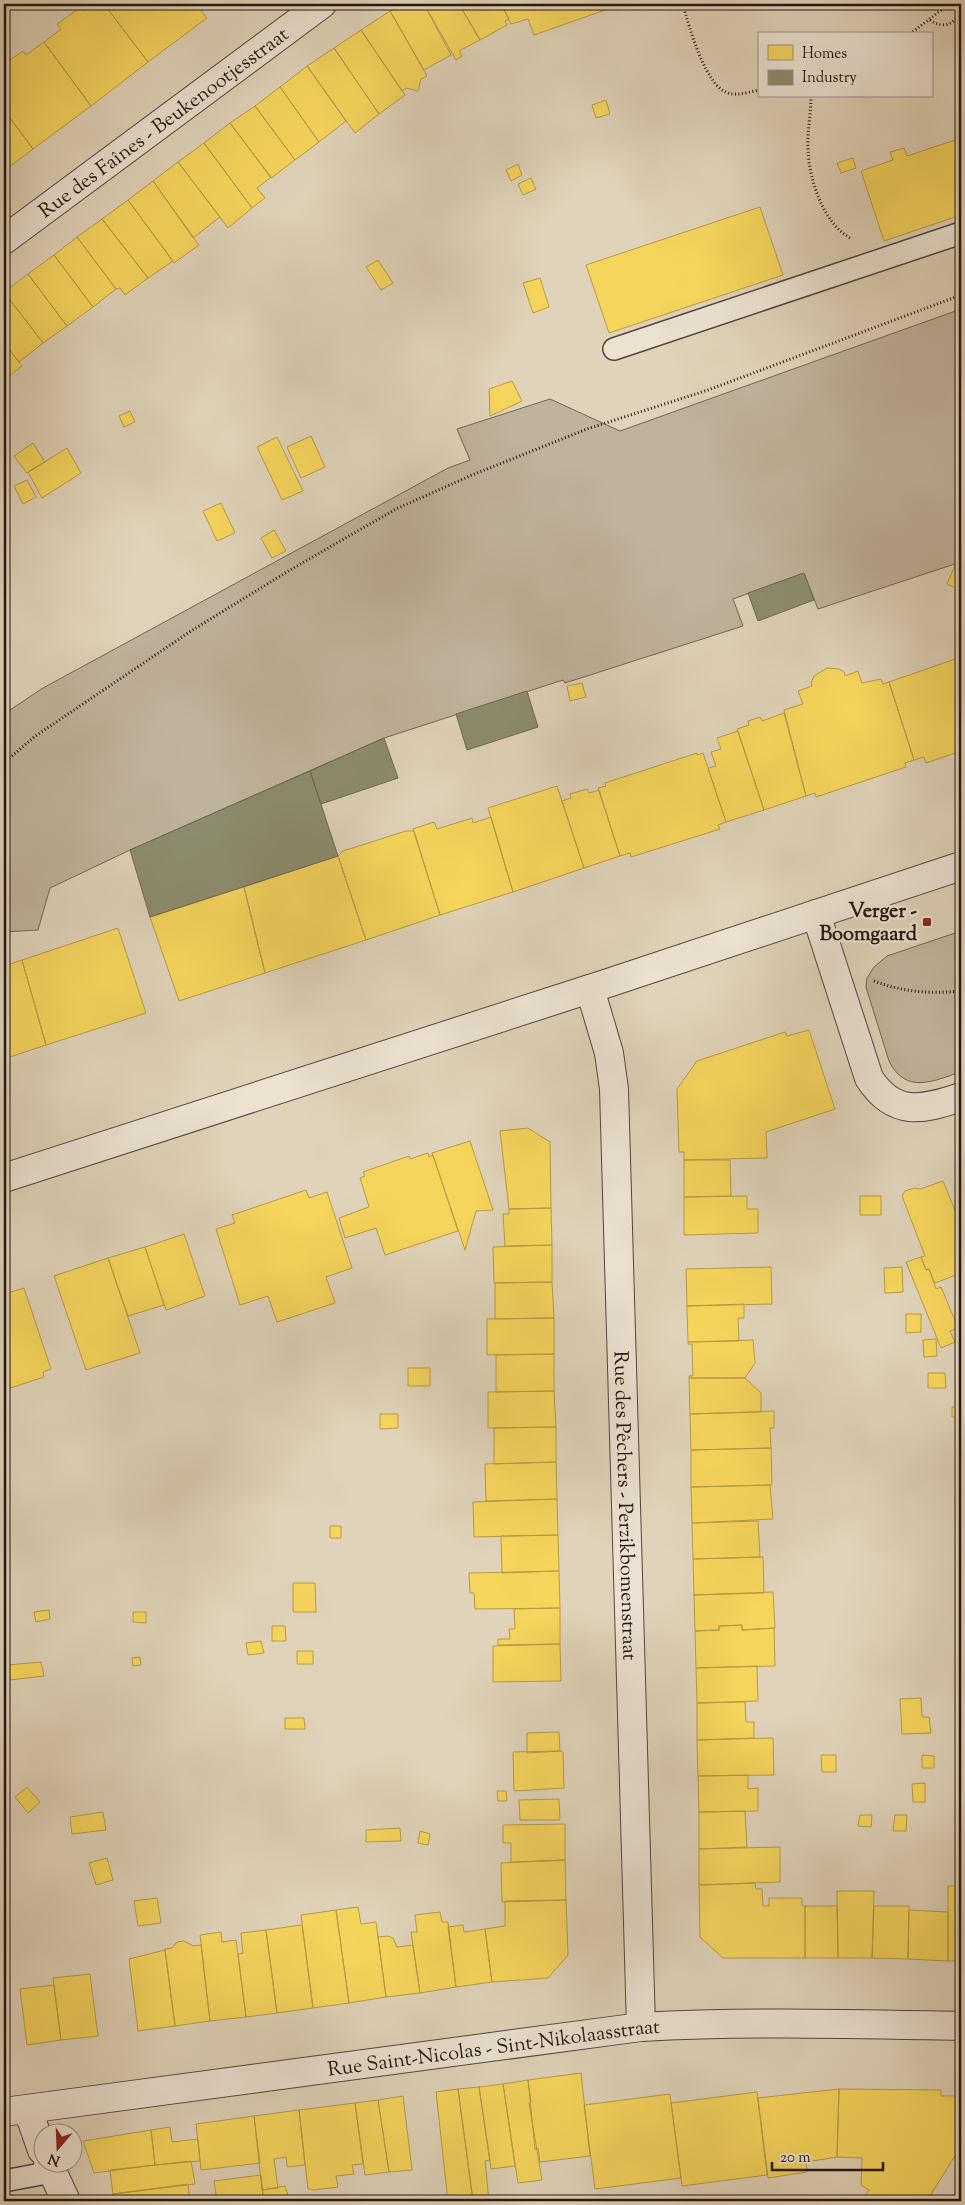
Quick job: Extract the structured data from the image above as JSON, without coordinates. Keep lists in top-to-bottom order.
{
  "streets": {
    "street": ["Rue des Faînes - Beukenootjesstraat", "Rue des Pêchers - Perzikbomenstraat", "Rue Saint-Nicolas - Sint-Nikolaasstraat"]
  },
  "crossings": [
    ["Rue des Pêchers - Perzikbomenstraat", "Rue Saint-Nicolas - Sint-Nikolaasstraat"]
  ],
  "places": {
    "transit": ["Verger - Boomgaard"]
  },
  "legend": ["Homes", "Industry"],
  "scale_bar": "20 m",
  "north": "bottom"
}
